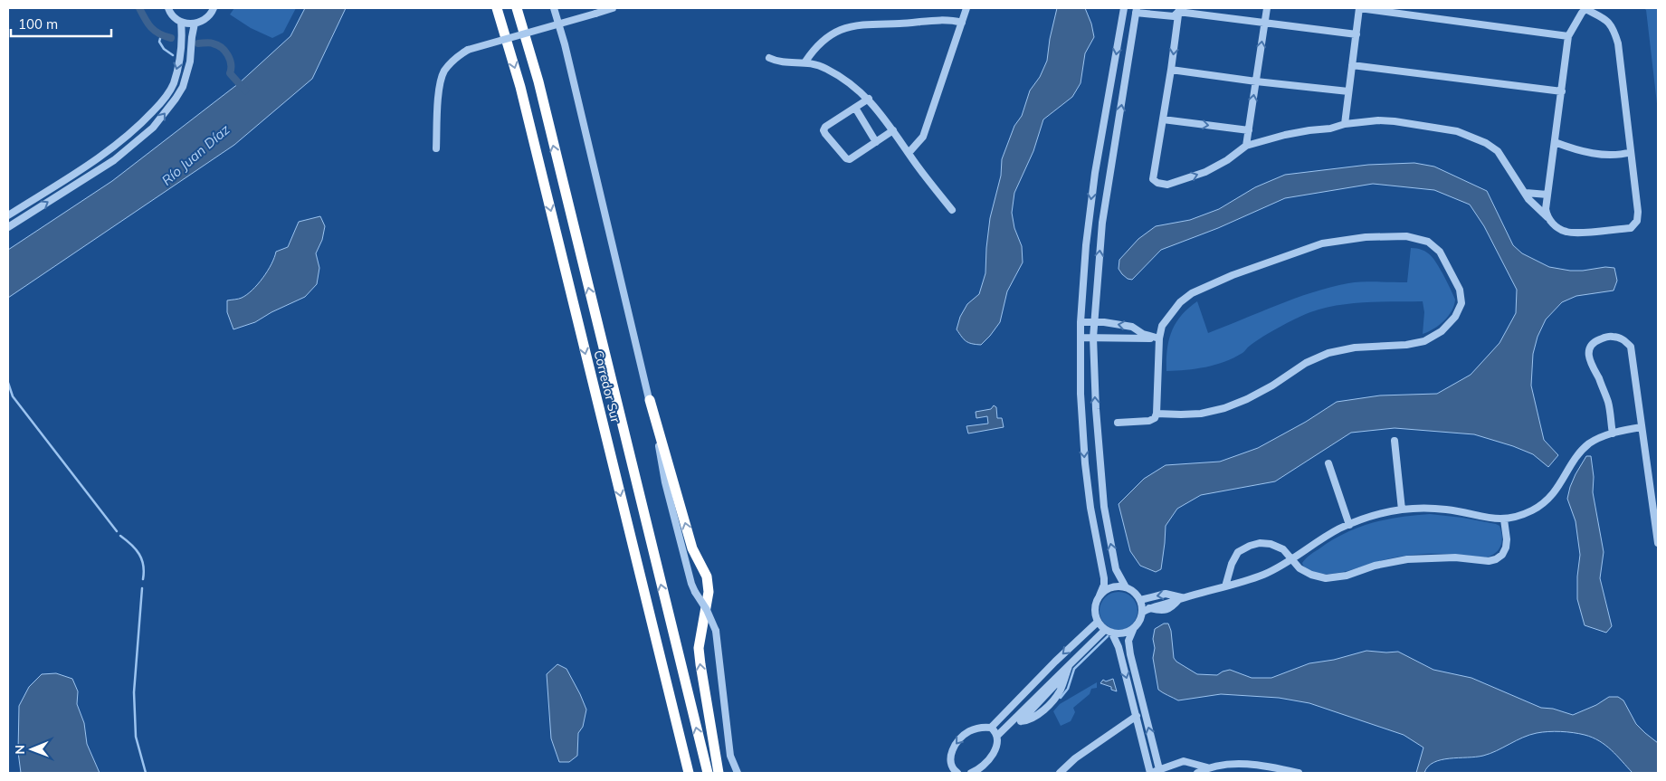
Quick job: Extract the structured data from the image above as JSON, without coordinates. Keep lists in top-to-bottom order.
{
  "streets": {
    "highway": ["Corredor Sur"]
  },
  "water": ["Río Juan Díaz"],
  "scale_bar": "100 m",
  "north": "left"
}
